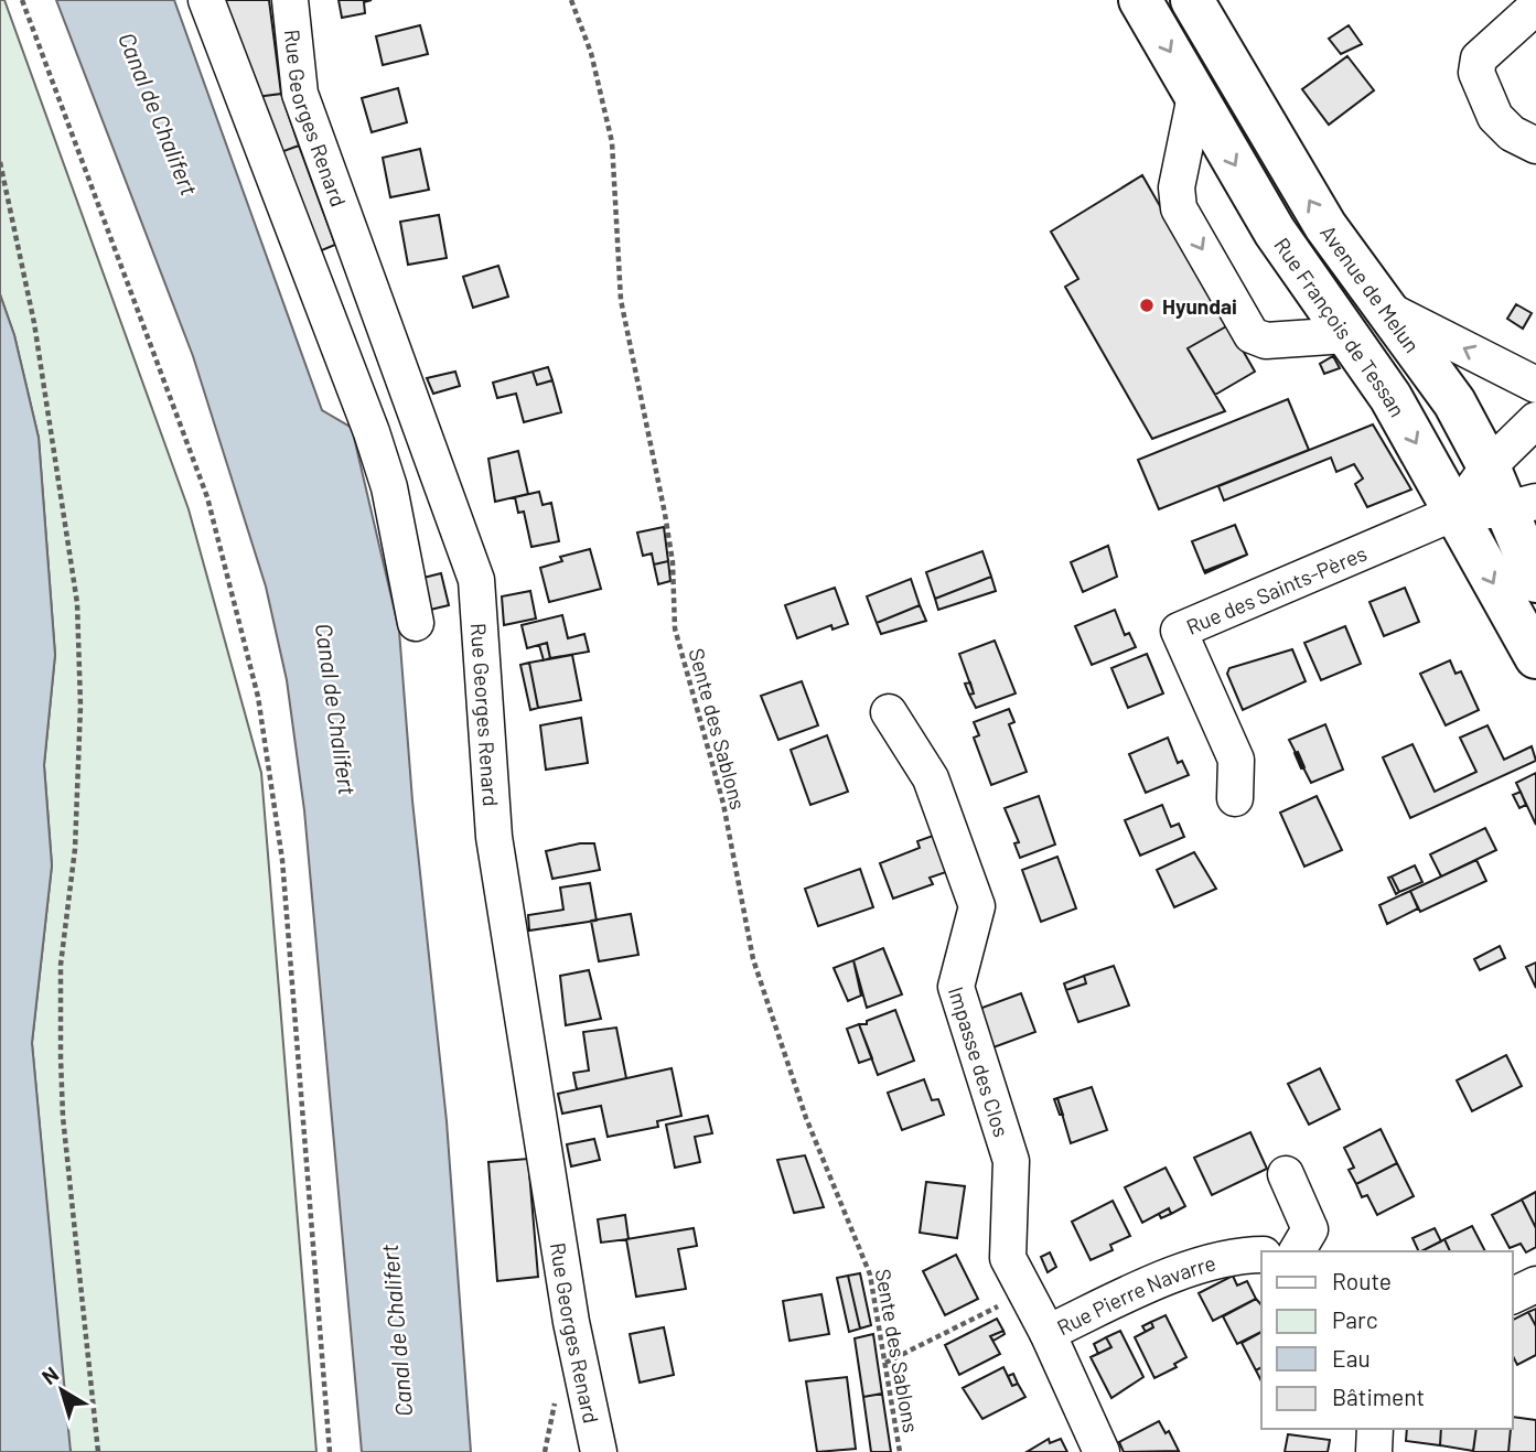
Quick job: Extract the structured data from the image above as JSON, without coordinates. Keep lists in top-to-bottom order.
{
  "streets": {
    "main road": ["Avenue de Melun", "Rue François de Tessan"],
    "street": [
      "Rue Georges Renard",
      "Rue des Saints-Pères",
      "Impasse des Clos",
      "Rue Pierre Navarre"
    ],
    "path": ["Sente des Sablons"]
  },
  "crossings": [
    ["Rue François de Tessan", "Rue des Saints-Pères"],
    ["Impasse des Clos", "Rue Pierre Navarre"]
  ],
  "one_way": ["Avenue de Melun", "Rue François de Tessan"],
  "water": ["Canal de Chalifert"],
  "places": ["Hyundai"],
  "legend": [
    "Route",
    "Parc",
    "Eau",
    "Bâtiment"
  ],
  "north": "top left"
}
